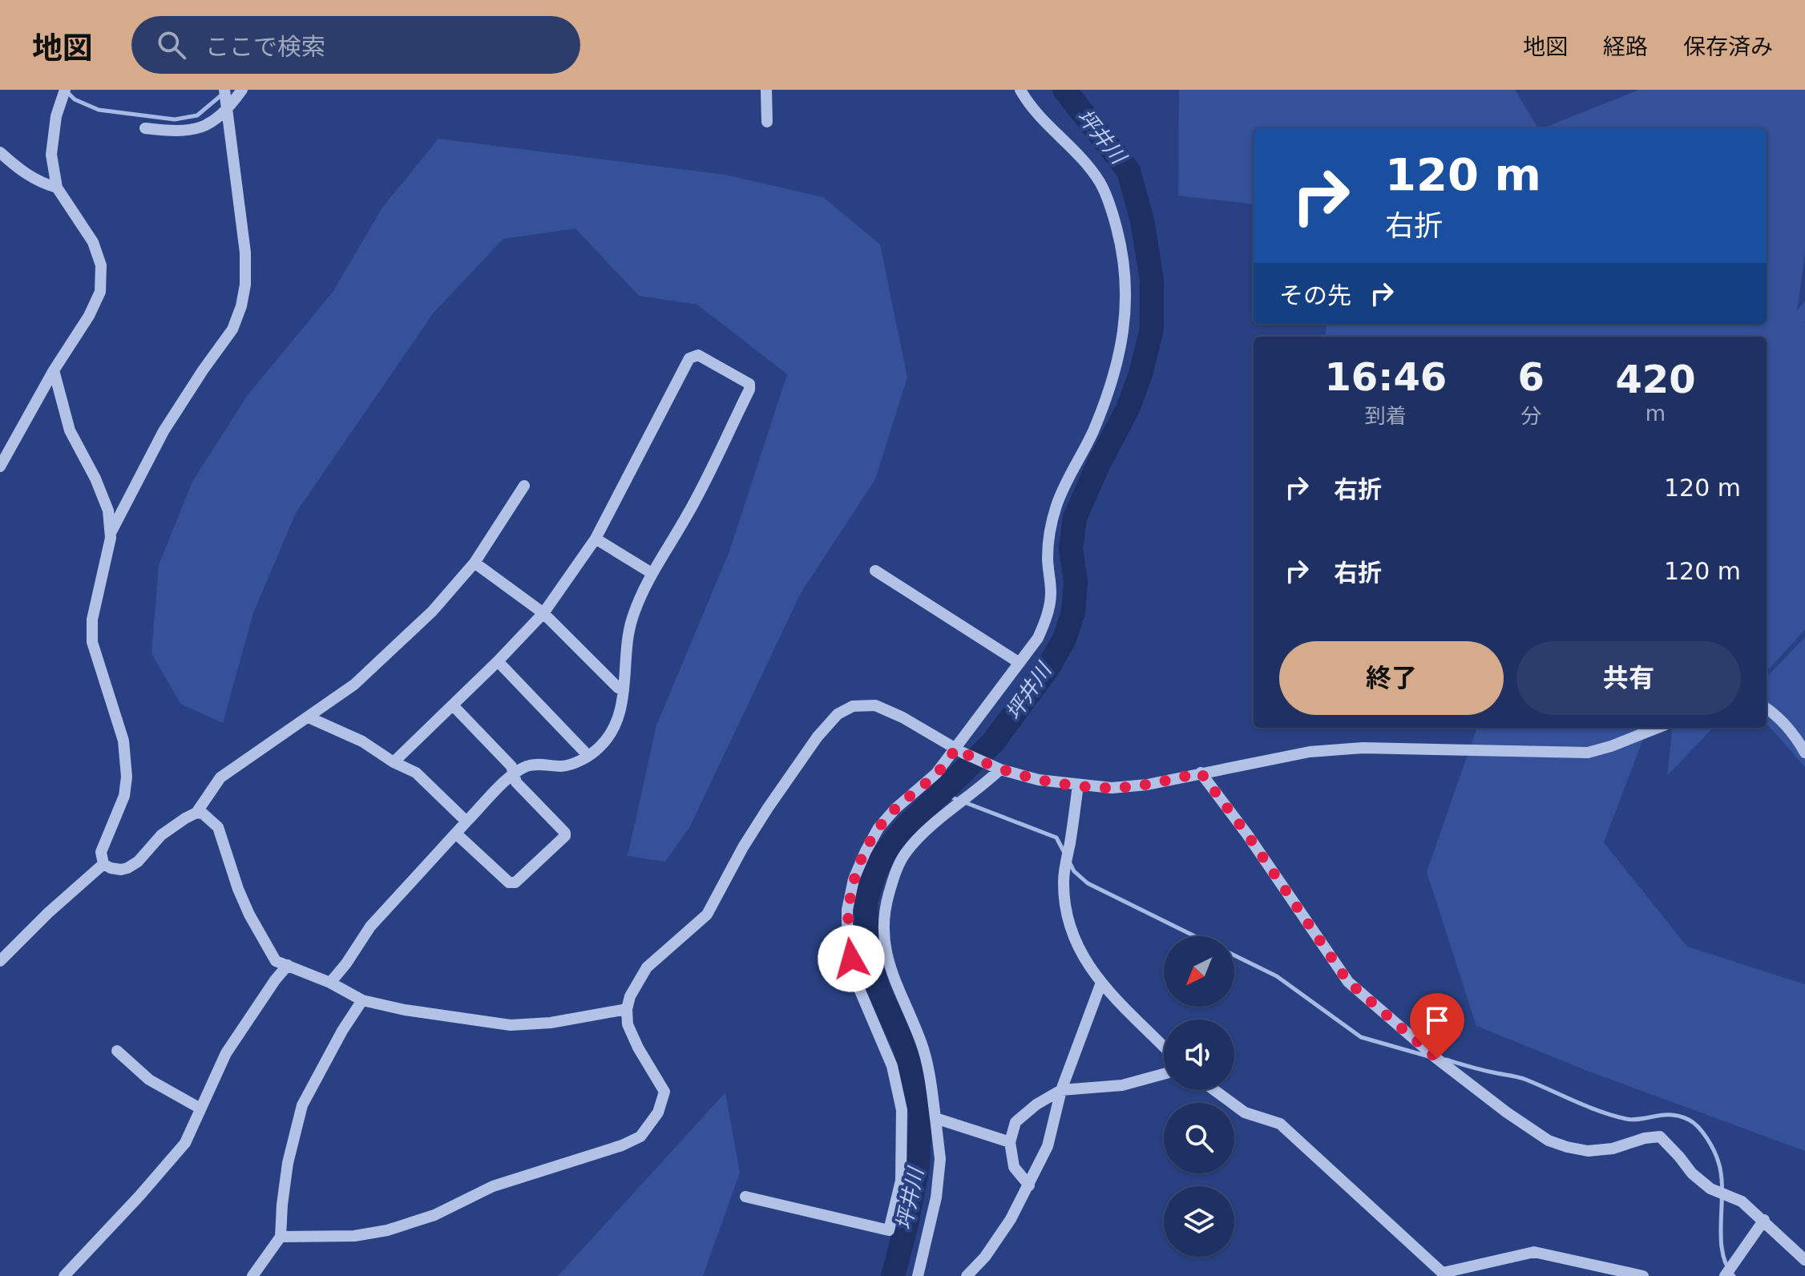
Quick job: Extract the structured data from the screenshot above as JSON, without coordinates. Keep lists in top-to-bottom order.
{
  "water": ["坪井川"],
  "north": "bottom left",
  "page": {
    "header": "地図",
    "search": "ここで検索",
    "nav": ["地図", "経路", "保存済み"],
    "turn": ["120 m", "右折"],
    "then": "その先",
    "eta": [
      "16:46",
      "到着",
      "6",
      "分",
      "420",
      "m"
    ],
    "list": [
      {
        "name": "右折",
        "value": "120 m"
      },
      {
        "name": "右折",
        "value": "120 m"
      }
    ],
    "buttons": ["終了", "共有"]
  }
}
